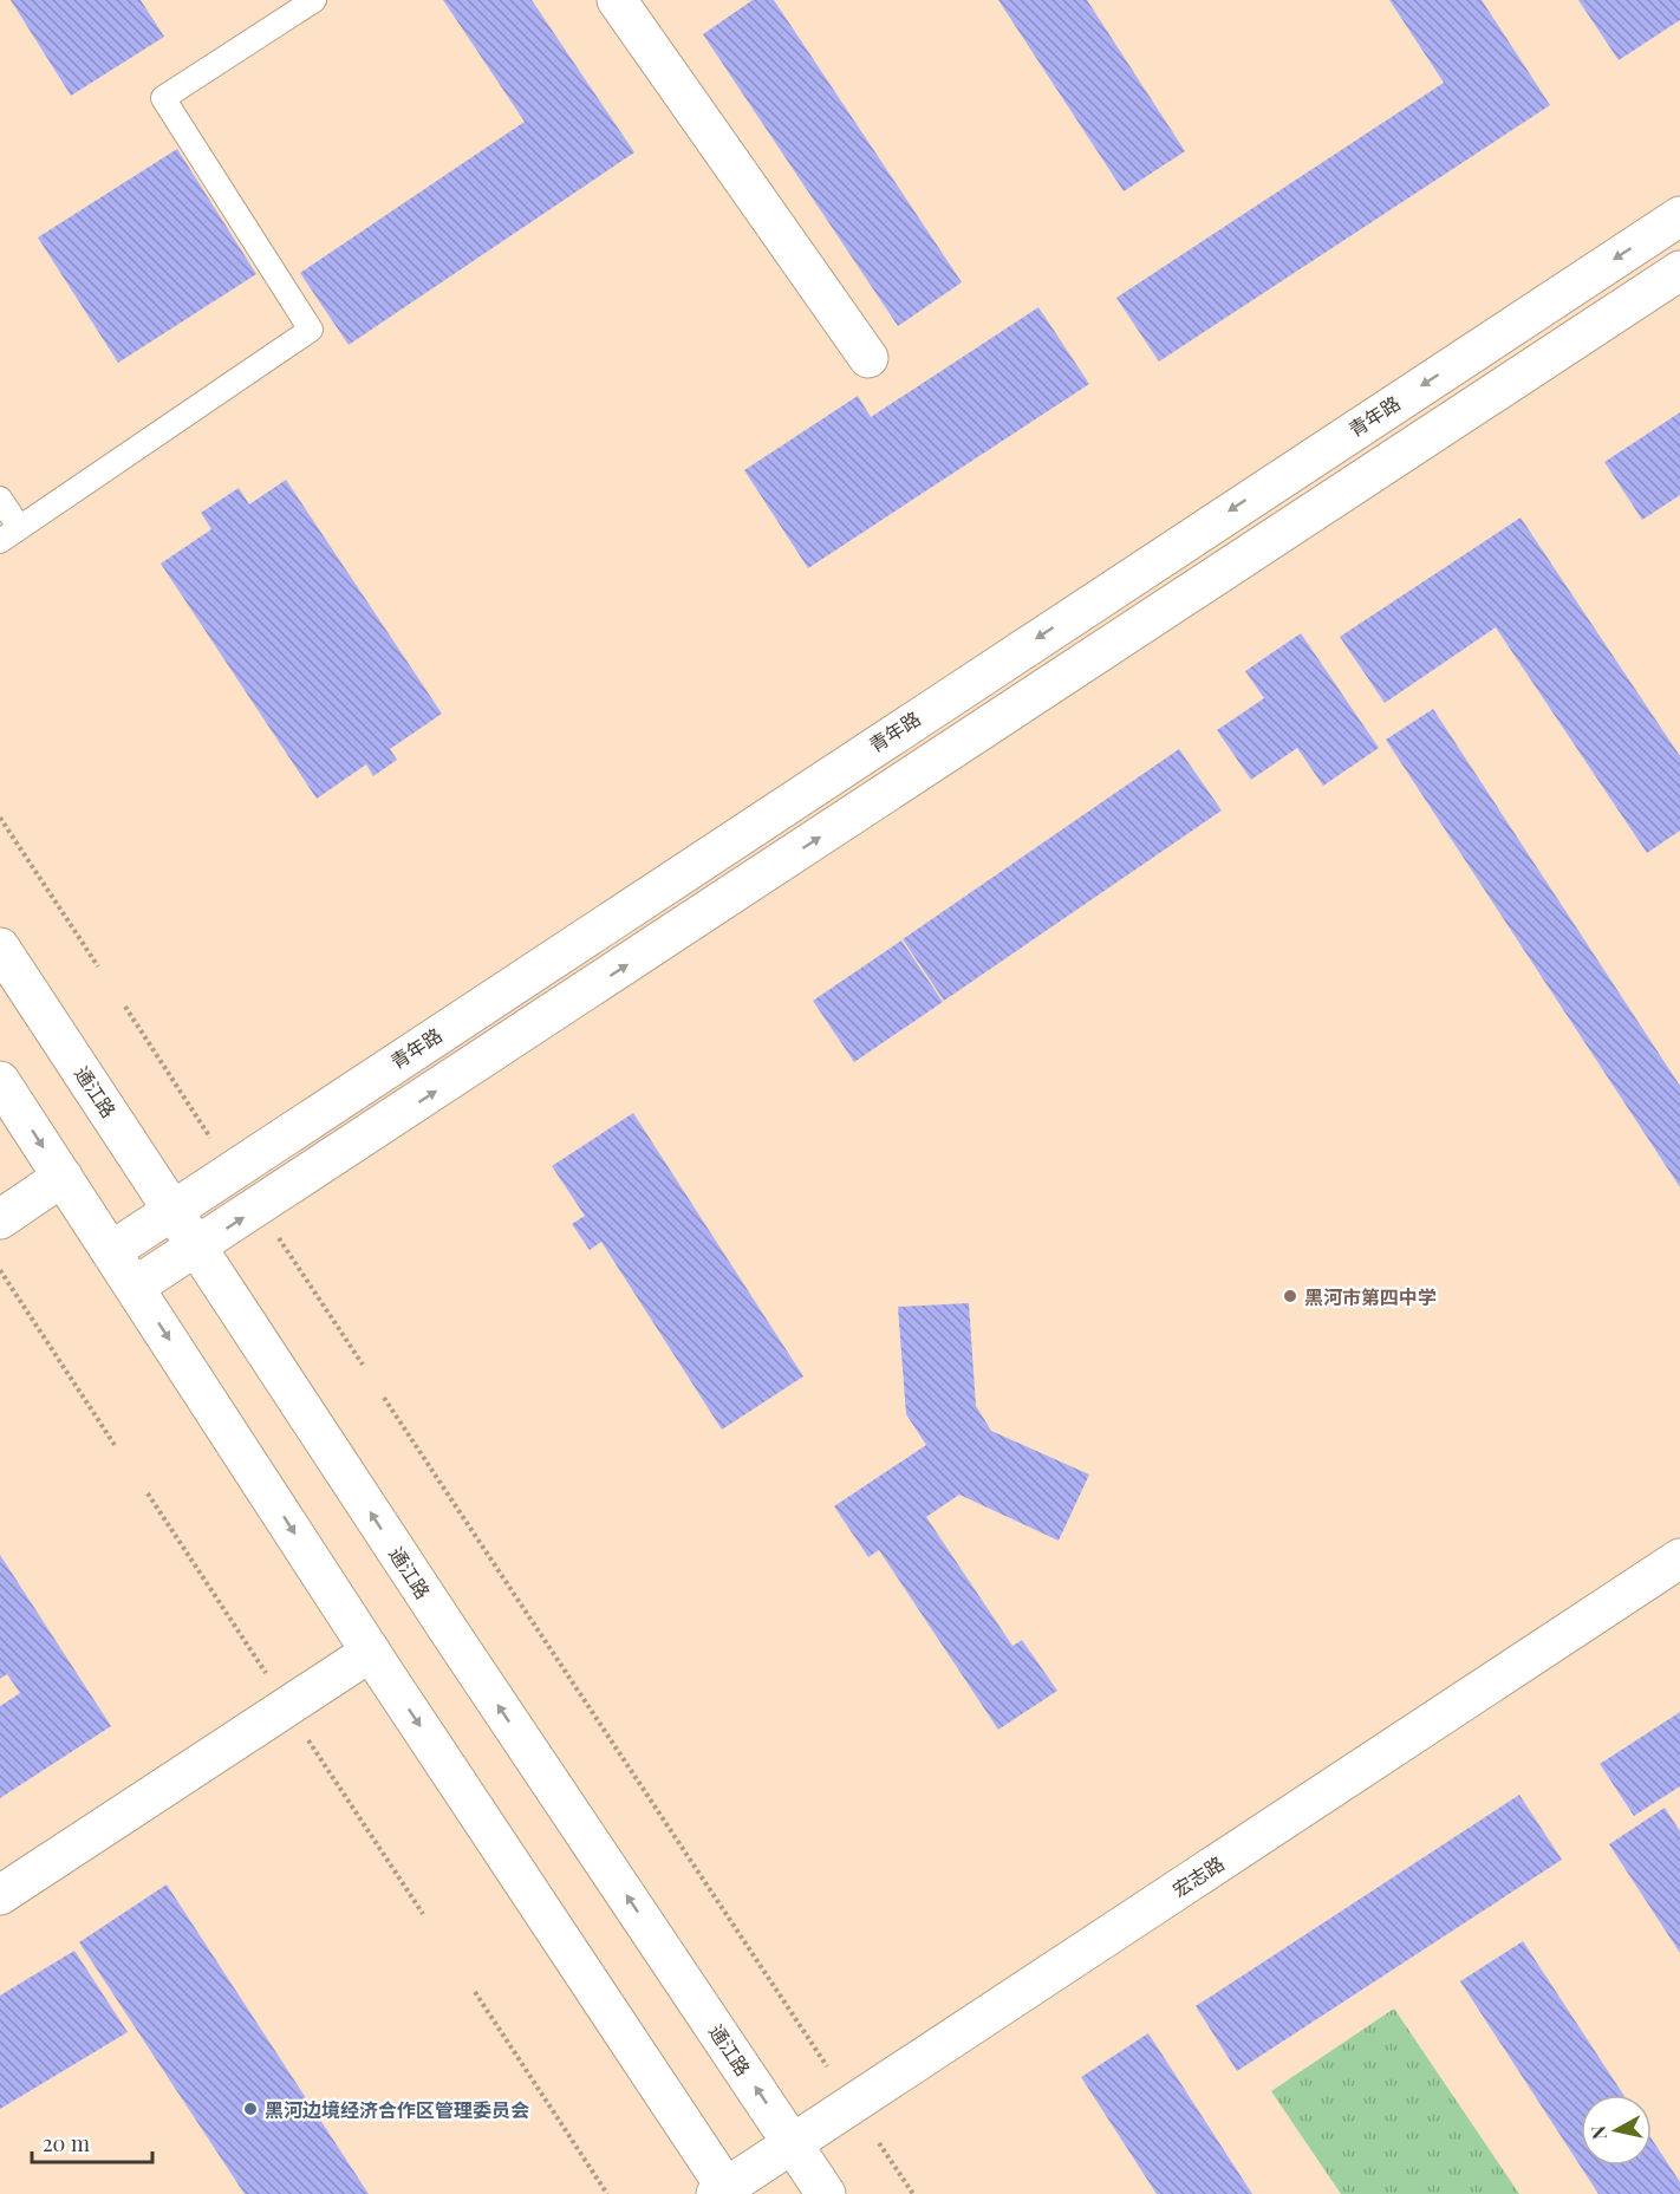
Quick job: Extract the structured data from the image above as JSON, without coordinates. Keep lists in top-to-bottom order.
{
  "streets": {
    "street": ["青年路", "通江路", "宏志路"]
  },
  "crossings": [
    ["青年路", "通江路"],
    ["通江路", "宏志路"]
  ],
  "places": ["黑河市第四中学", "黑河边境经济合作区管理委员会"],
  "scale_bar": "20 m",
  "north": "left"
}
